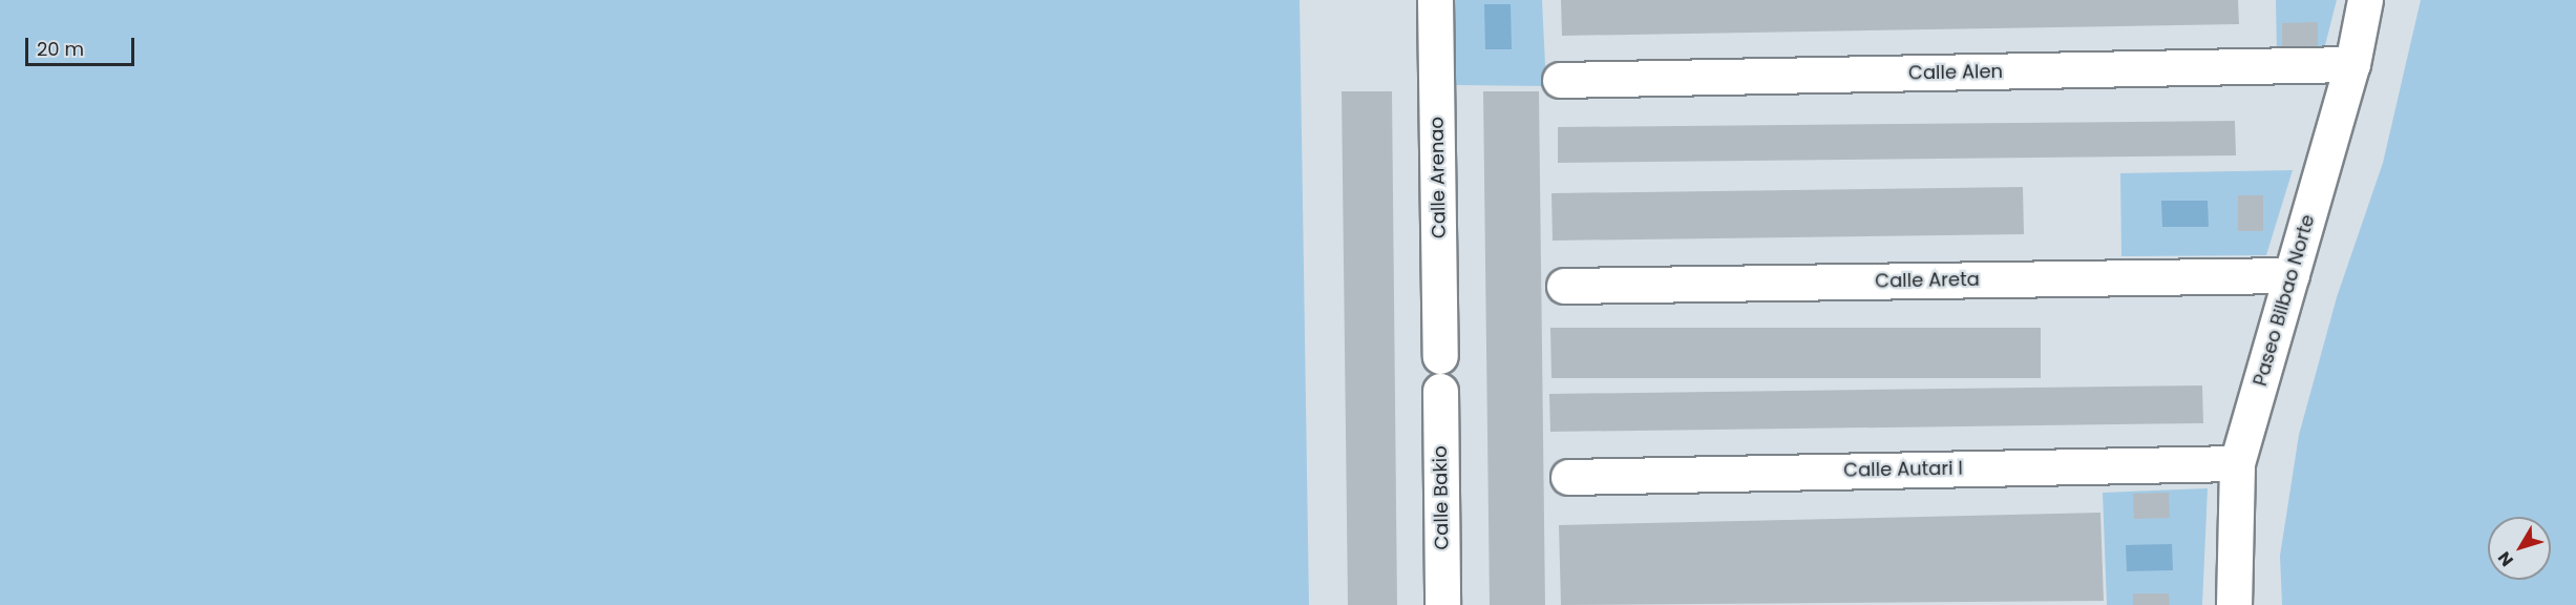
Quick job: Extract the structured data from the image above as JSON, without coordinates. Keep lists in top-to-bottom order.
{
  "streets": {
    "street": [
      "Calle Alen",
      "Calle Arenao",
      "Calle Areta",
      "Paseo Bilbao Norte",
      "Calle Autari I",
      "Calle Bakio"
    ]
  },
  "crossings": [
    ["Calle Alen", "Paseo Bilbao Norte"],
    ["Calle Areta", "Paseo Bilbao Norte"],
    ["Paseo Bilbao Norte", "Calle Autari I"]
  ],
  "scale_bar": "20 m",
  "north": "bottom left"
}
